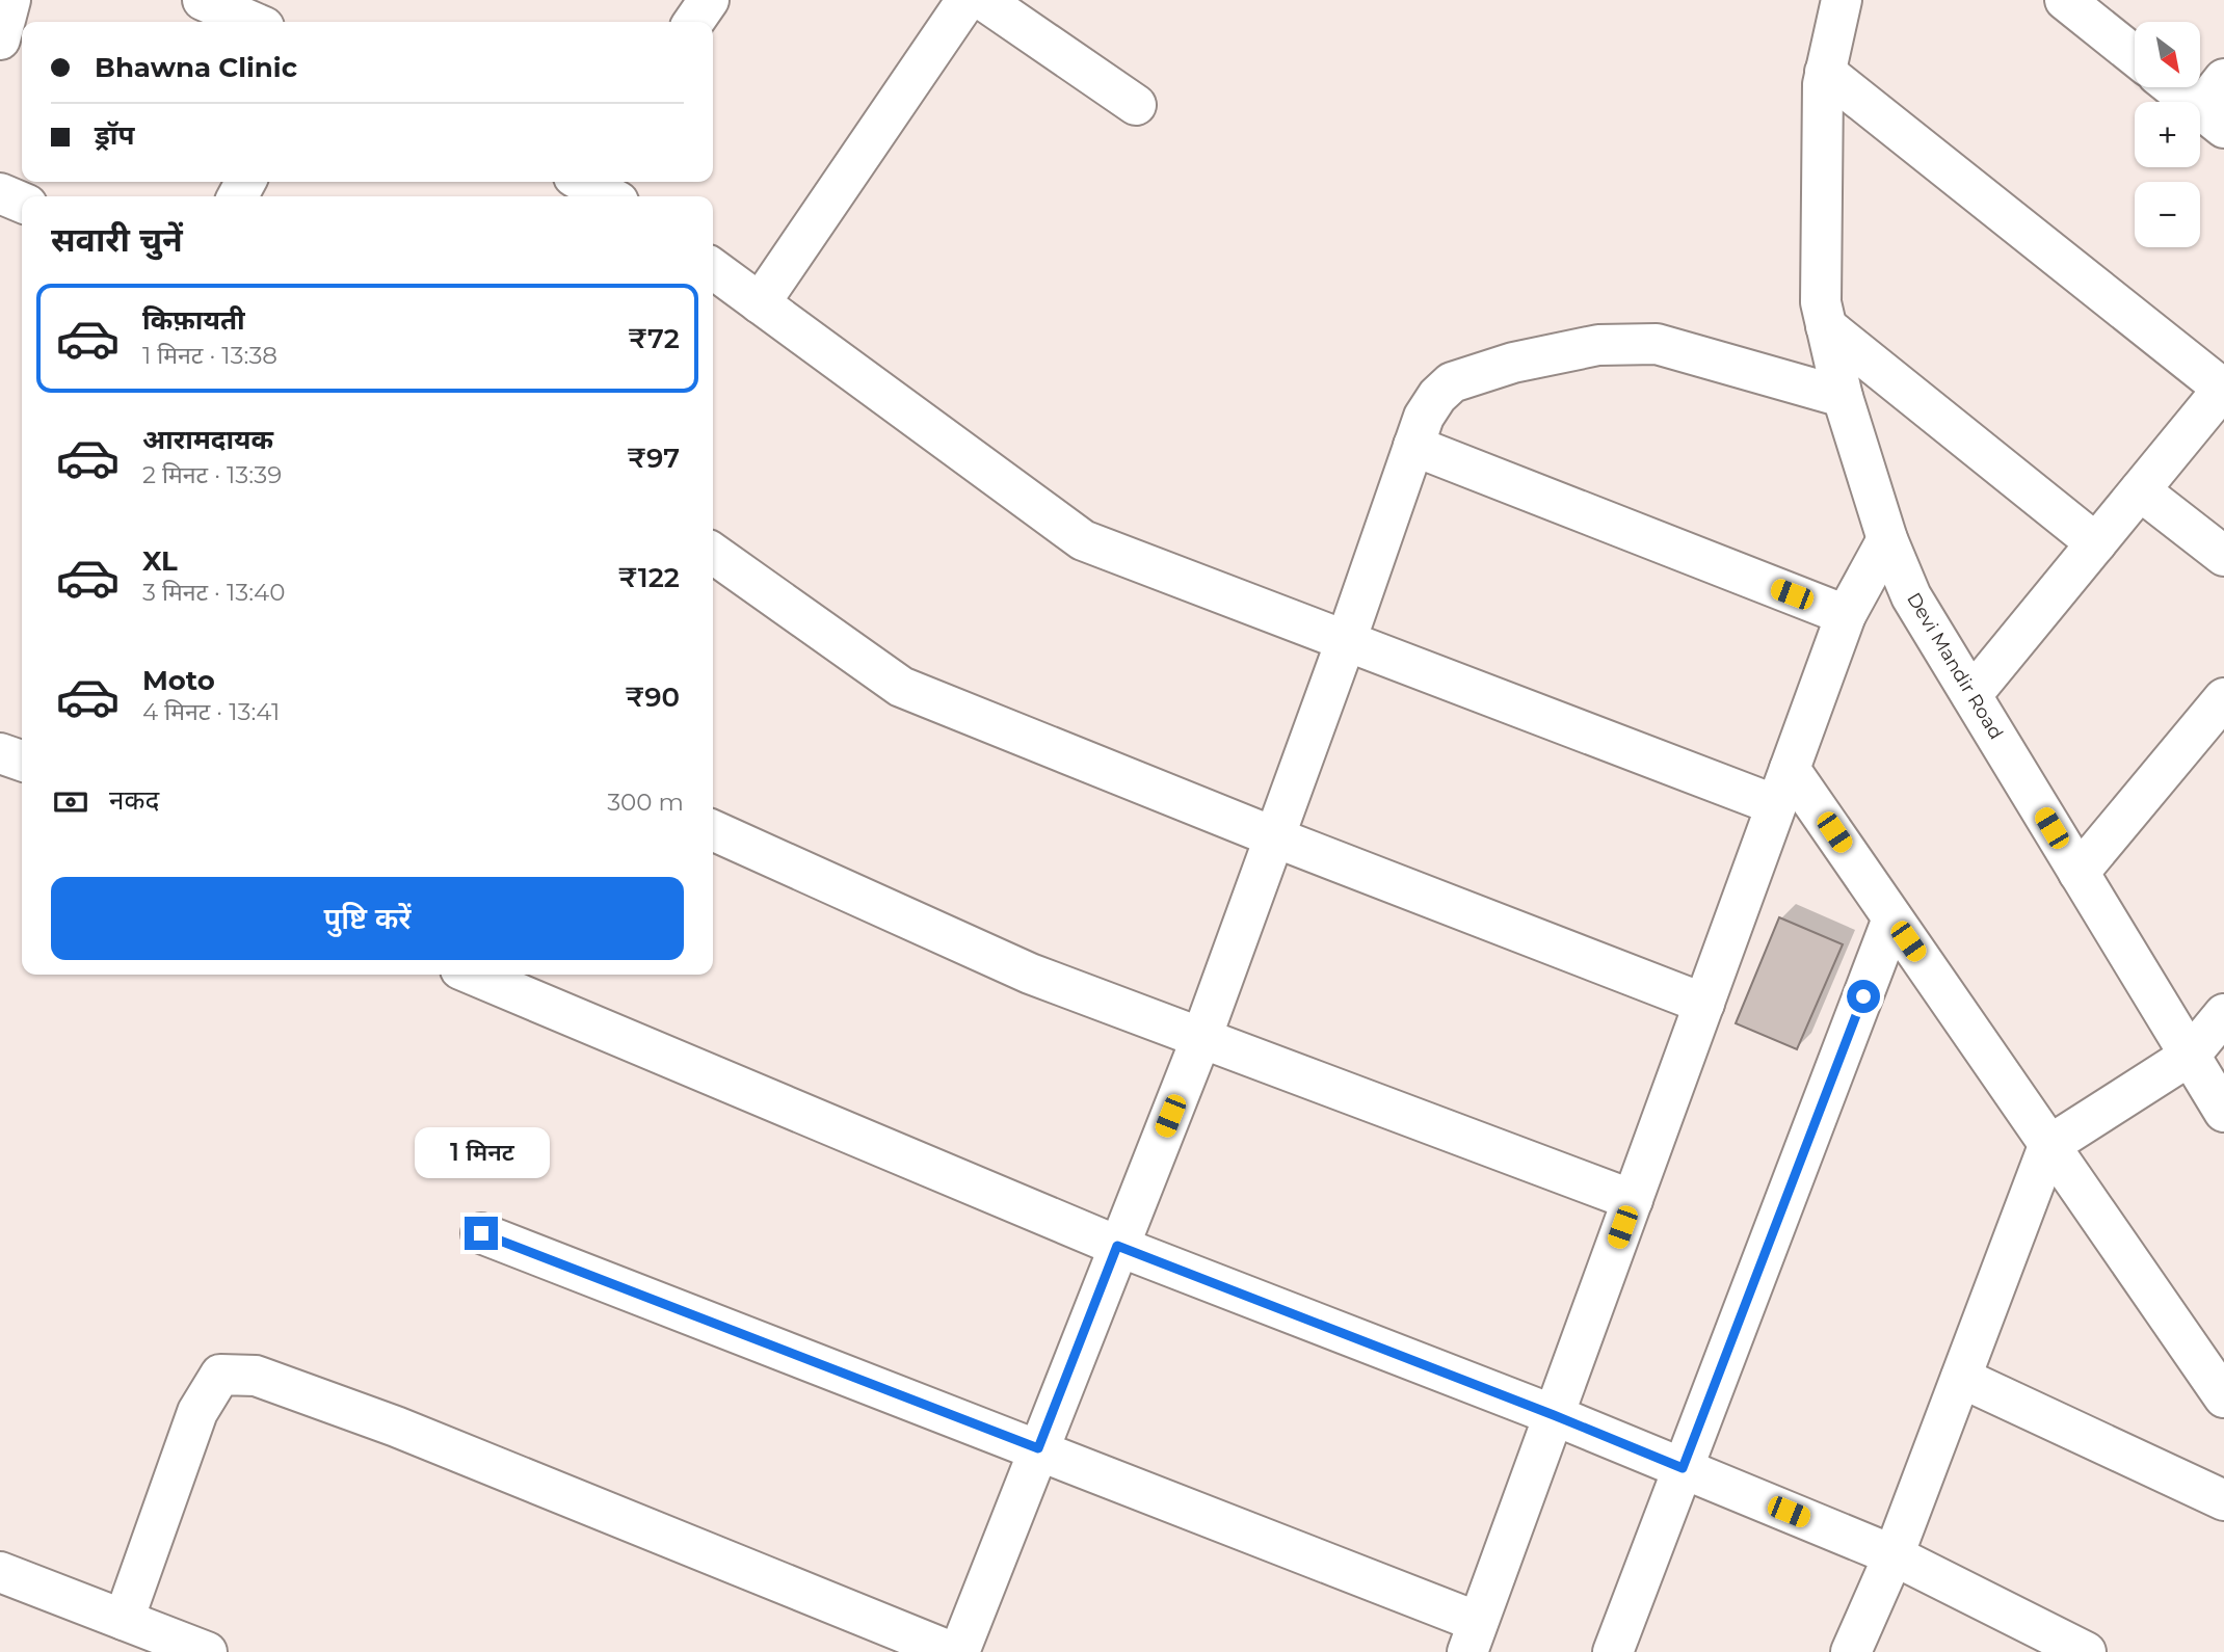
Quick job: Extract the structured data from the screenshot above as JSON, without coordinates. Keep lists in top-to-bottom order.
{
  "streets": {
    "street": ["Devi Mandir Road"]
  },
  "north": "bottom right",
  "page": {
    "map_buttons": ["+", "−"],
    "banner": ["Bhawna Clinic", "ड्रॉप"],
    "heading": "सवारी चुनें",
    "list": [
      {
        "name": "किफ़ायती",
        "note": "1 मिनट · 13:38",
        "value": "₹72"
      },
      {
        "name": "आरामदायक",
        "note": "2 मिनट · 13:39",
        "value": "₹97"
      },
      {
        "name": "XL",
        "note": "3 मिनट · 13:40",
        "value": "₹122"
      },
      {
        "name": "Moto",
        "note": "4 मिनट · 13:41",
        "value": "₹90"
      }
    ],
    "pay": ["नकद", "300 m"],
    "buttons": "पुष्टि करें",
    "bubble": "1 मिनट"
  }
}
